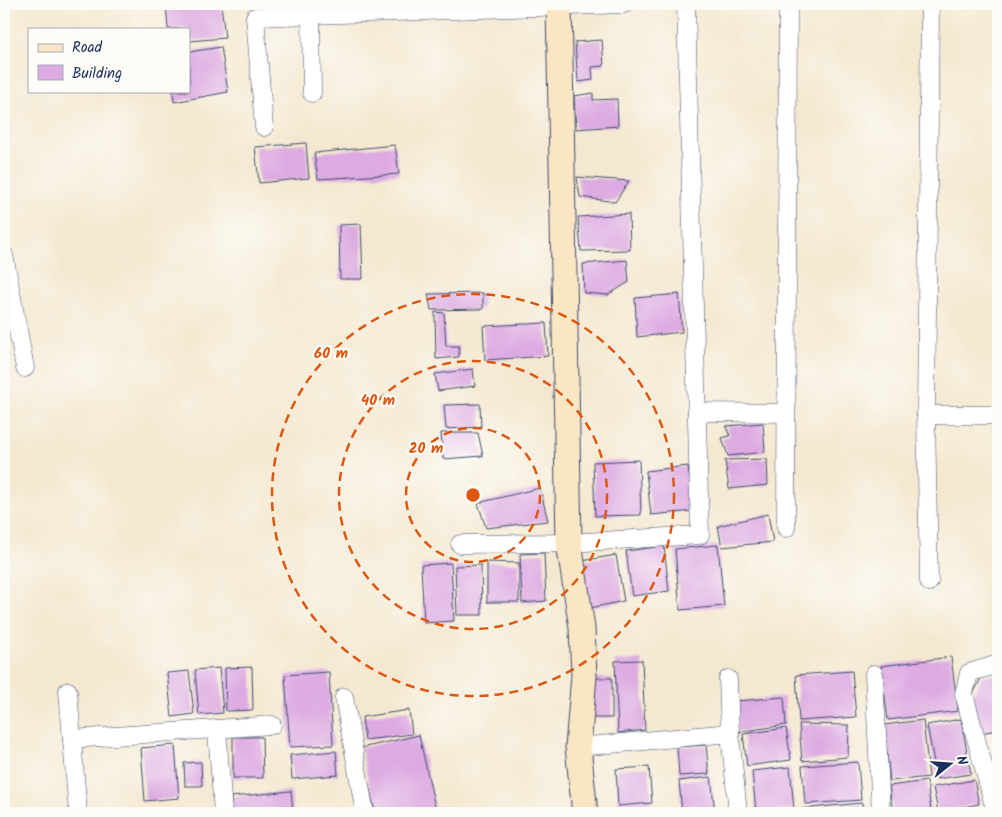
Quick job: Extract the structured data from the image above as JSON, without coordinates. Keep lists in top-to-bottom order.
{
  "legend": ["Road", "Building"],
  "north": "right",
  "rings": ["60 m", "40 m", "20 m"]
}
